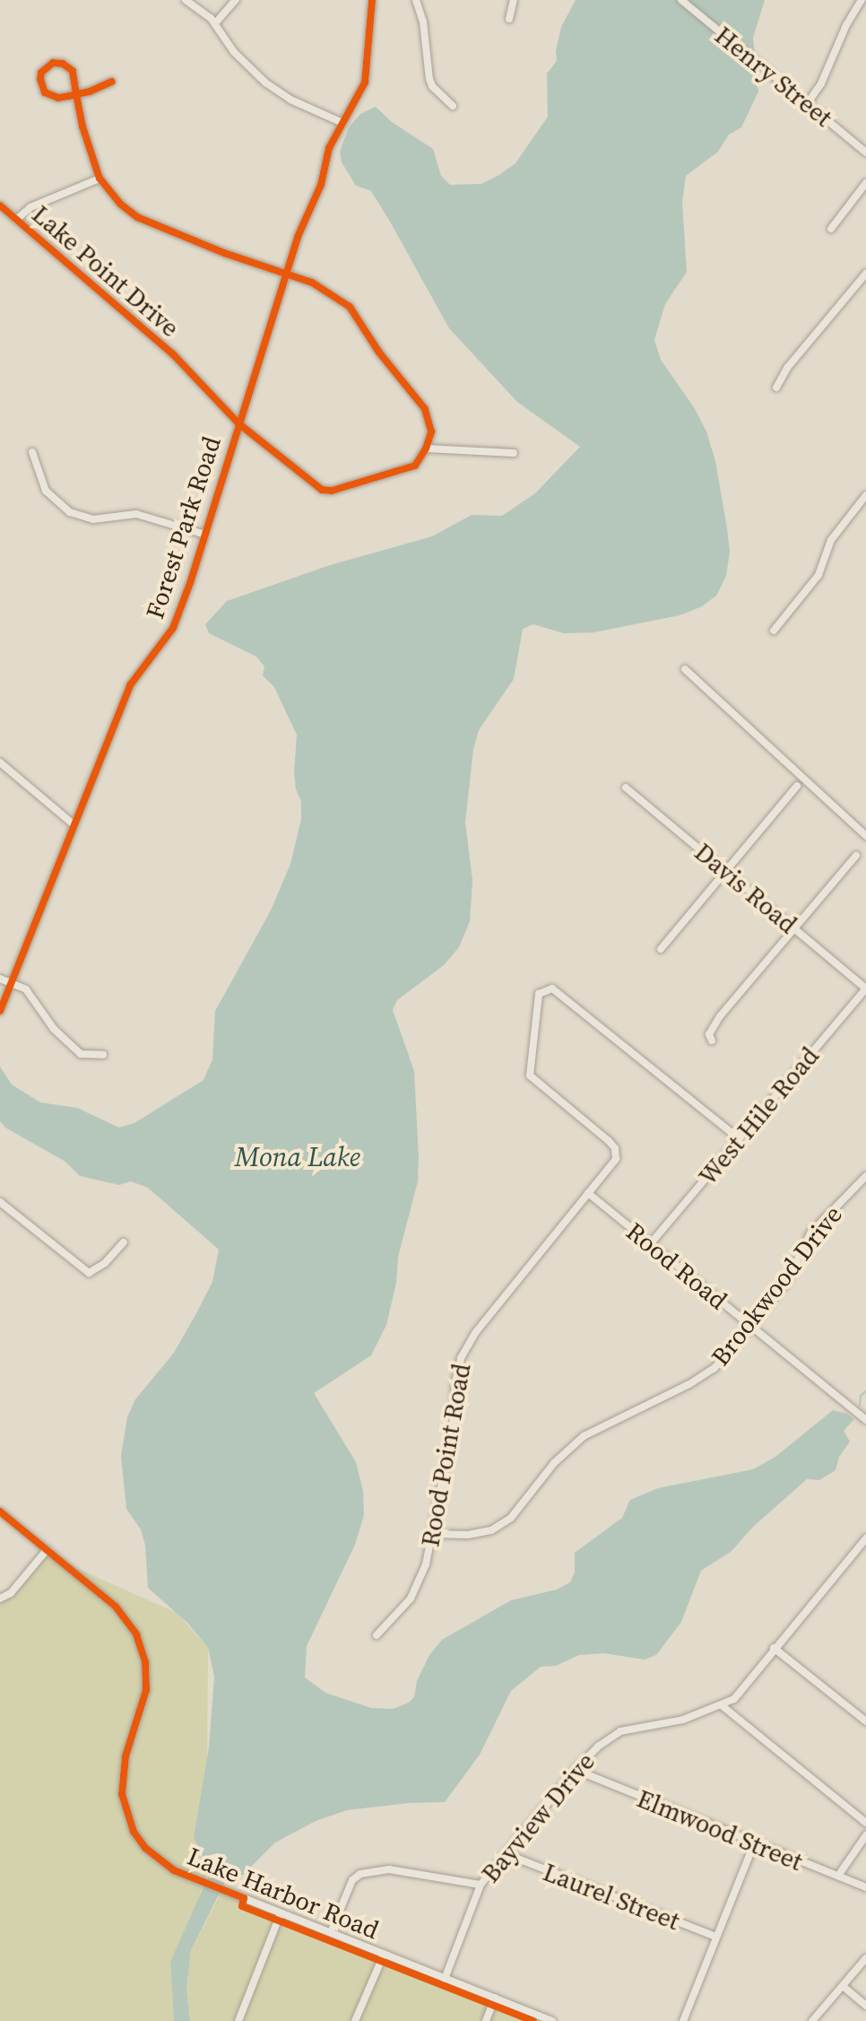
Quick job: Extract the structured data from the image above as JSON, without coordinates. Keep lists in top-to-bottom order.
{
  "streets": {
    "street": [
      "Henry Street",
      "Lake Point Drive",
      "Forest Park Road",
      "Davis Road",
      "West Hile Road",
      "Rood Road",
      "Brookwood Drive",
      "Rood Point Road",
      "Bayview Drive",
      "Elmwood Street",
      "Lake Harbor Road",
      "Laurel Street"
    ]
  },
  "crossings": [
    ["Lake Point Drive", "Forest Park Road"],
    ["Davis Road", "West Hile Road"],
    ["West Hile Road", "Rood Road"],
    ["West Hile Road", "Rood Point Road"],
    ["Rood Road", "Brookwood Drive"],
    ["Rood Road", "Rood Point Road"],
    ["Brookwood Drive", "Rood Point Road"],
    ["Bayview Drive", "Elmwood Street"],
    ["Bayview Drive", "Lake Harbor Road"],
    ["Bayview Drive", "Laurel Street"]
  ],
  "water": ["Mona Lake"]
}
